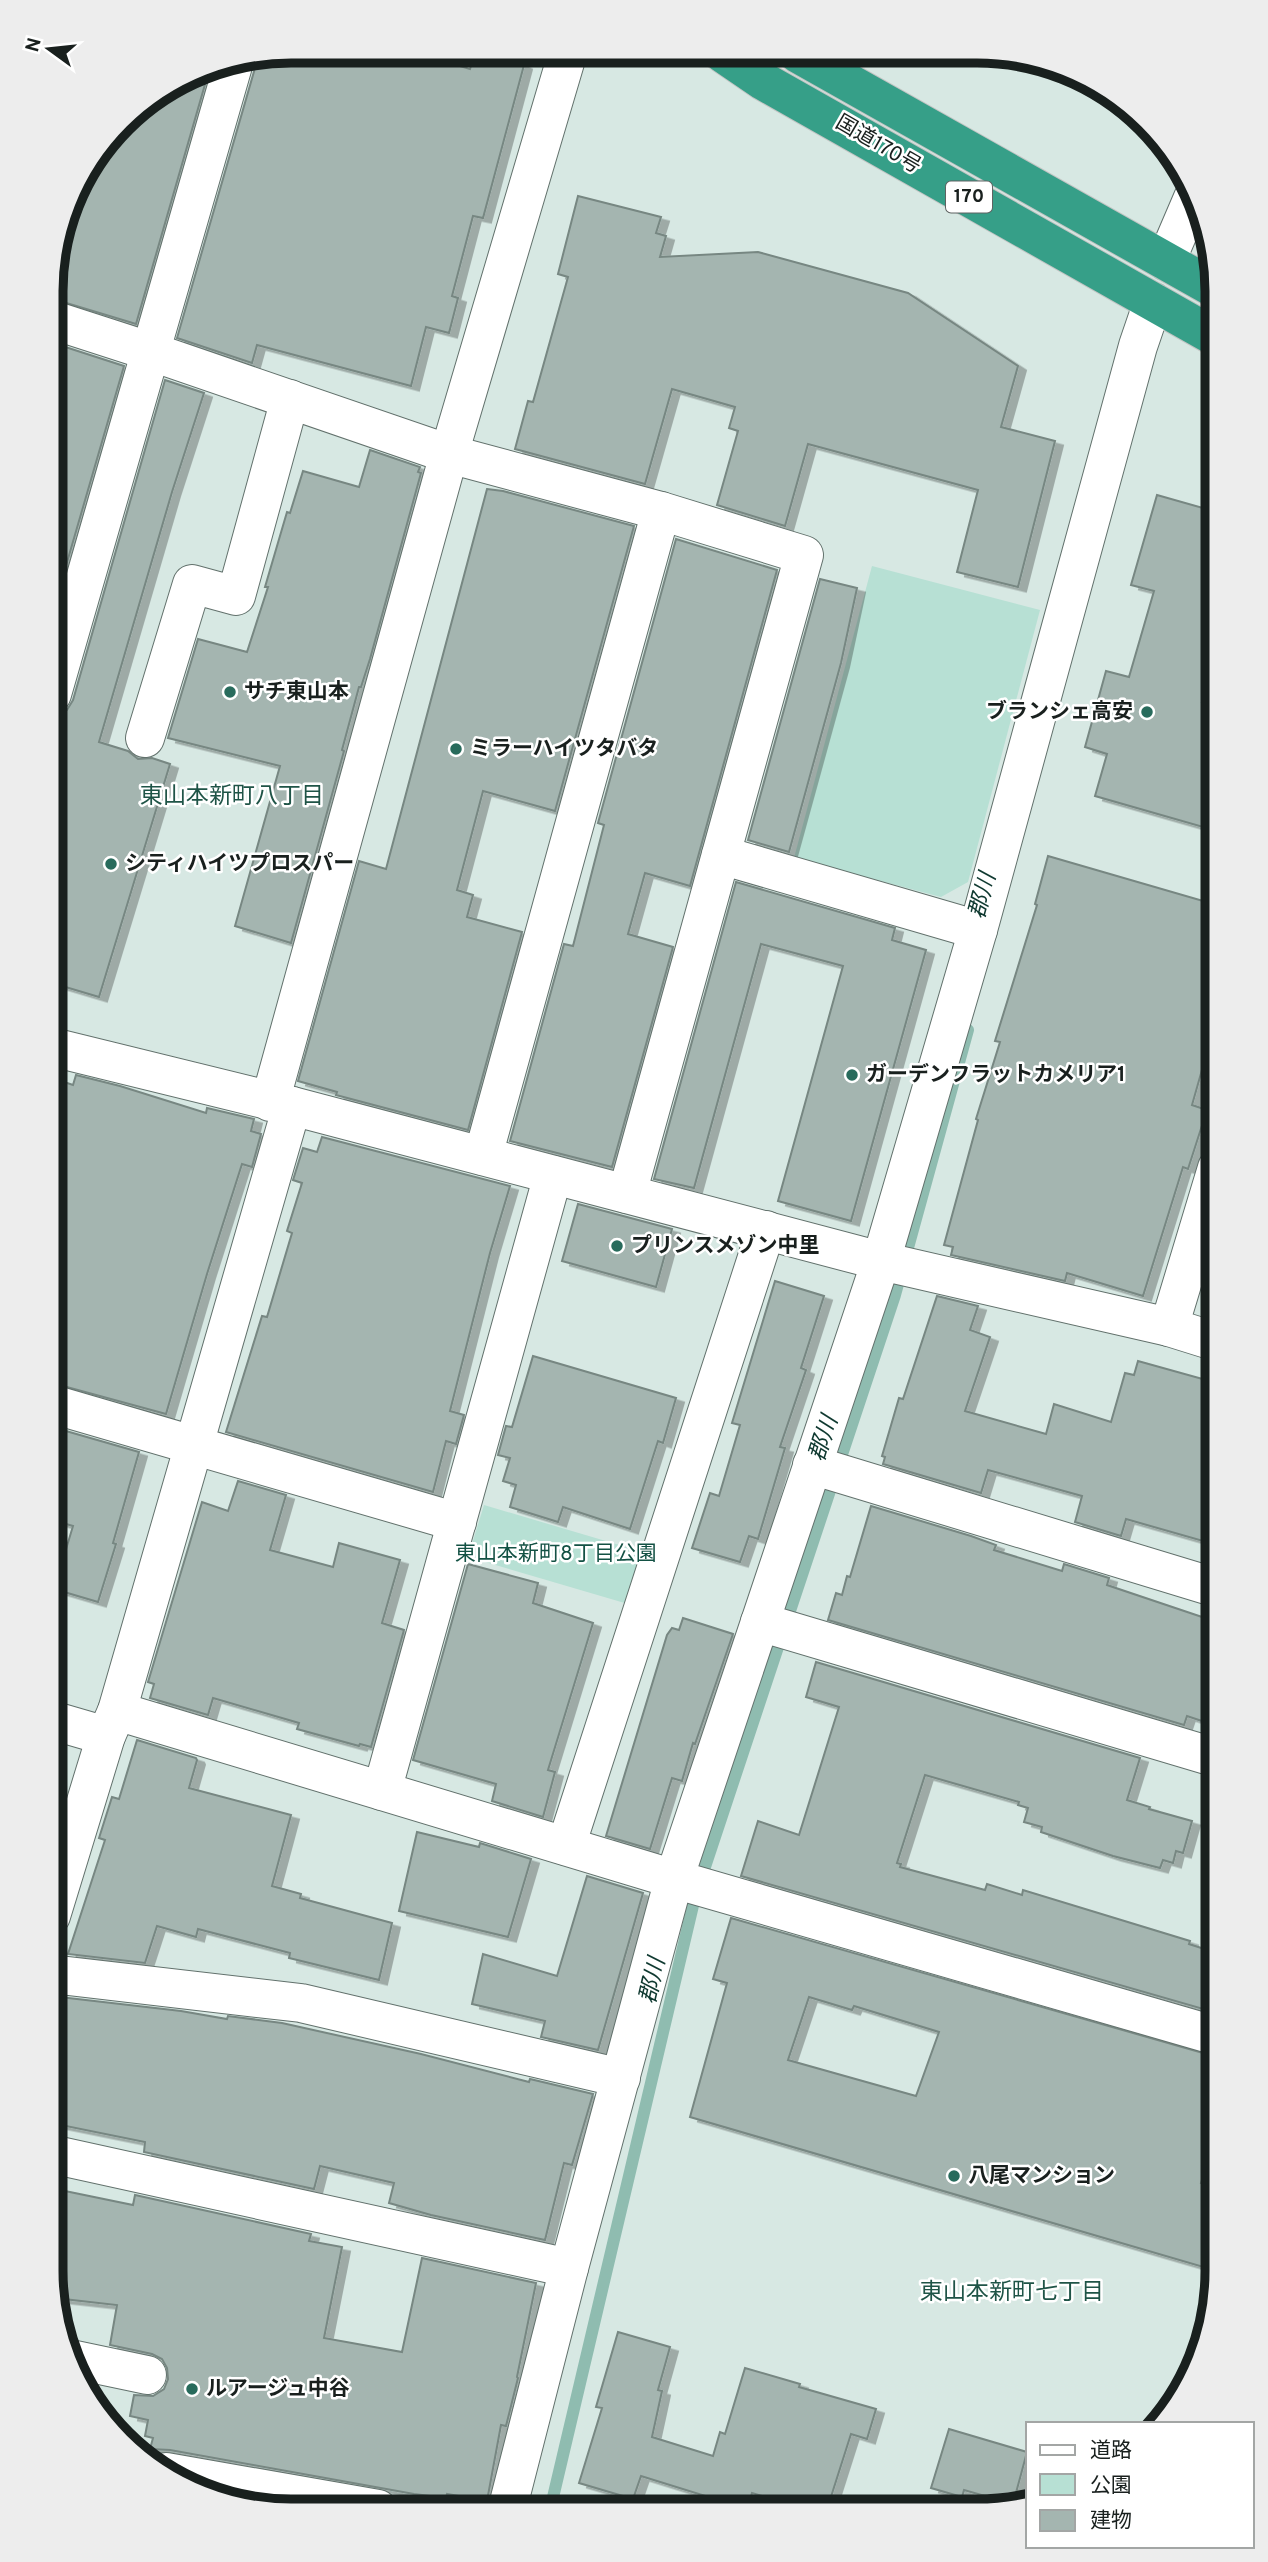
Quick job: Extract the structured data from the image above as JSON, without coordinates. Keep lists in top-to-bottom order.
{
  "streets": {
    "highway": ["国道170号", "170"]
  },
  "districts": ["東山本新町八丁目", "東山本新町七丁目"],
  "water": ["郡川"],
  "parks": ["東山本新町8丁目公園"],
  "places": [
    "サチ東山本",
    "ブランシェ高安",
    "ミラーハイツタバタ",
    "シティハイツプロスパー",
    "ガーデンフラットカメリア1",
    "プリンスメゾン中里",
    "八尾マンション",
    "ルアージュ中谷"
  ],
  "legend": ["道路", "公園", "建物"],
  "north": "left"
}
